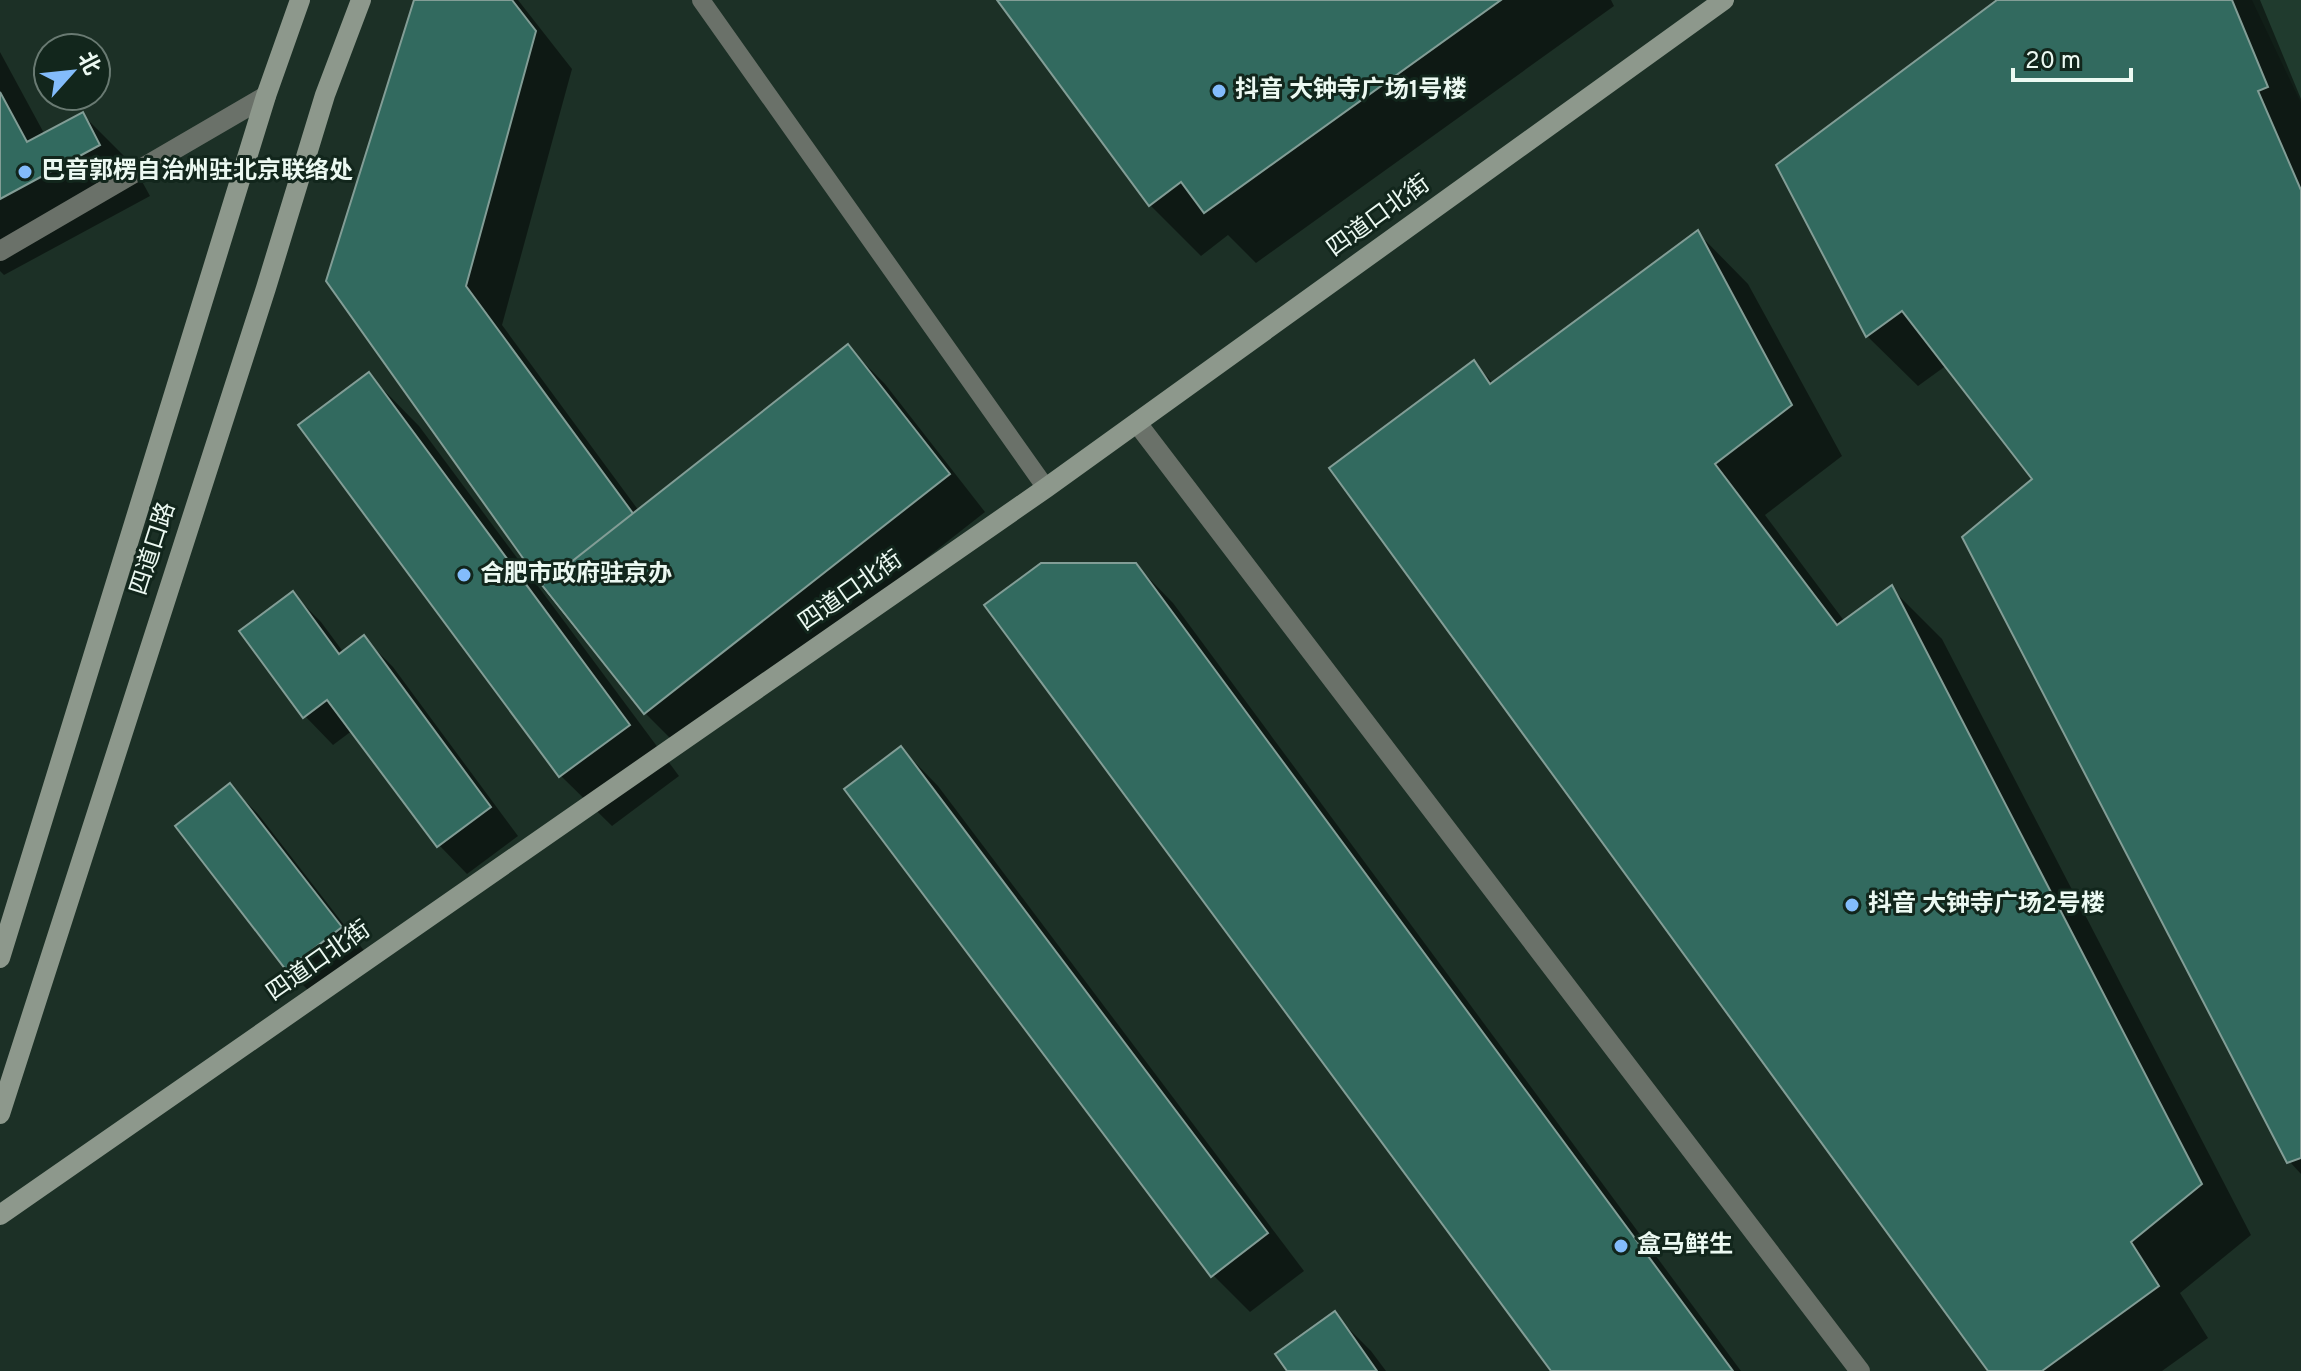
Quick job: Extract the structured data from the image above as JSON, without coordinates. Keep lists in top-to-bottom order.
{
  "streets": {
    "street": ["四道口北街", "四道口路"]
  },
  "places": [
    "抖音 大钟寺广场1号楼",
    "巴音郭楞自治州驻北京联络处",
    "合肥市政府驻京办",
    "抖音 大钟寺广场2号楼",
    "盒马鲜生"
  ],
  "scale_bar": "20 m",
  "north": "top right"
}
